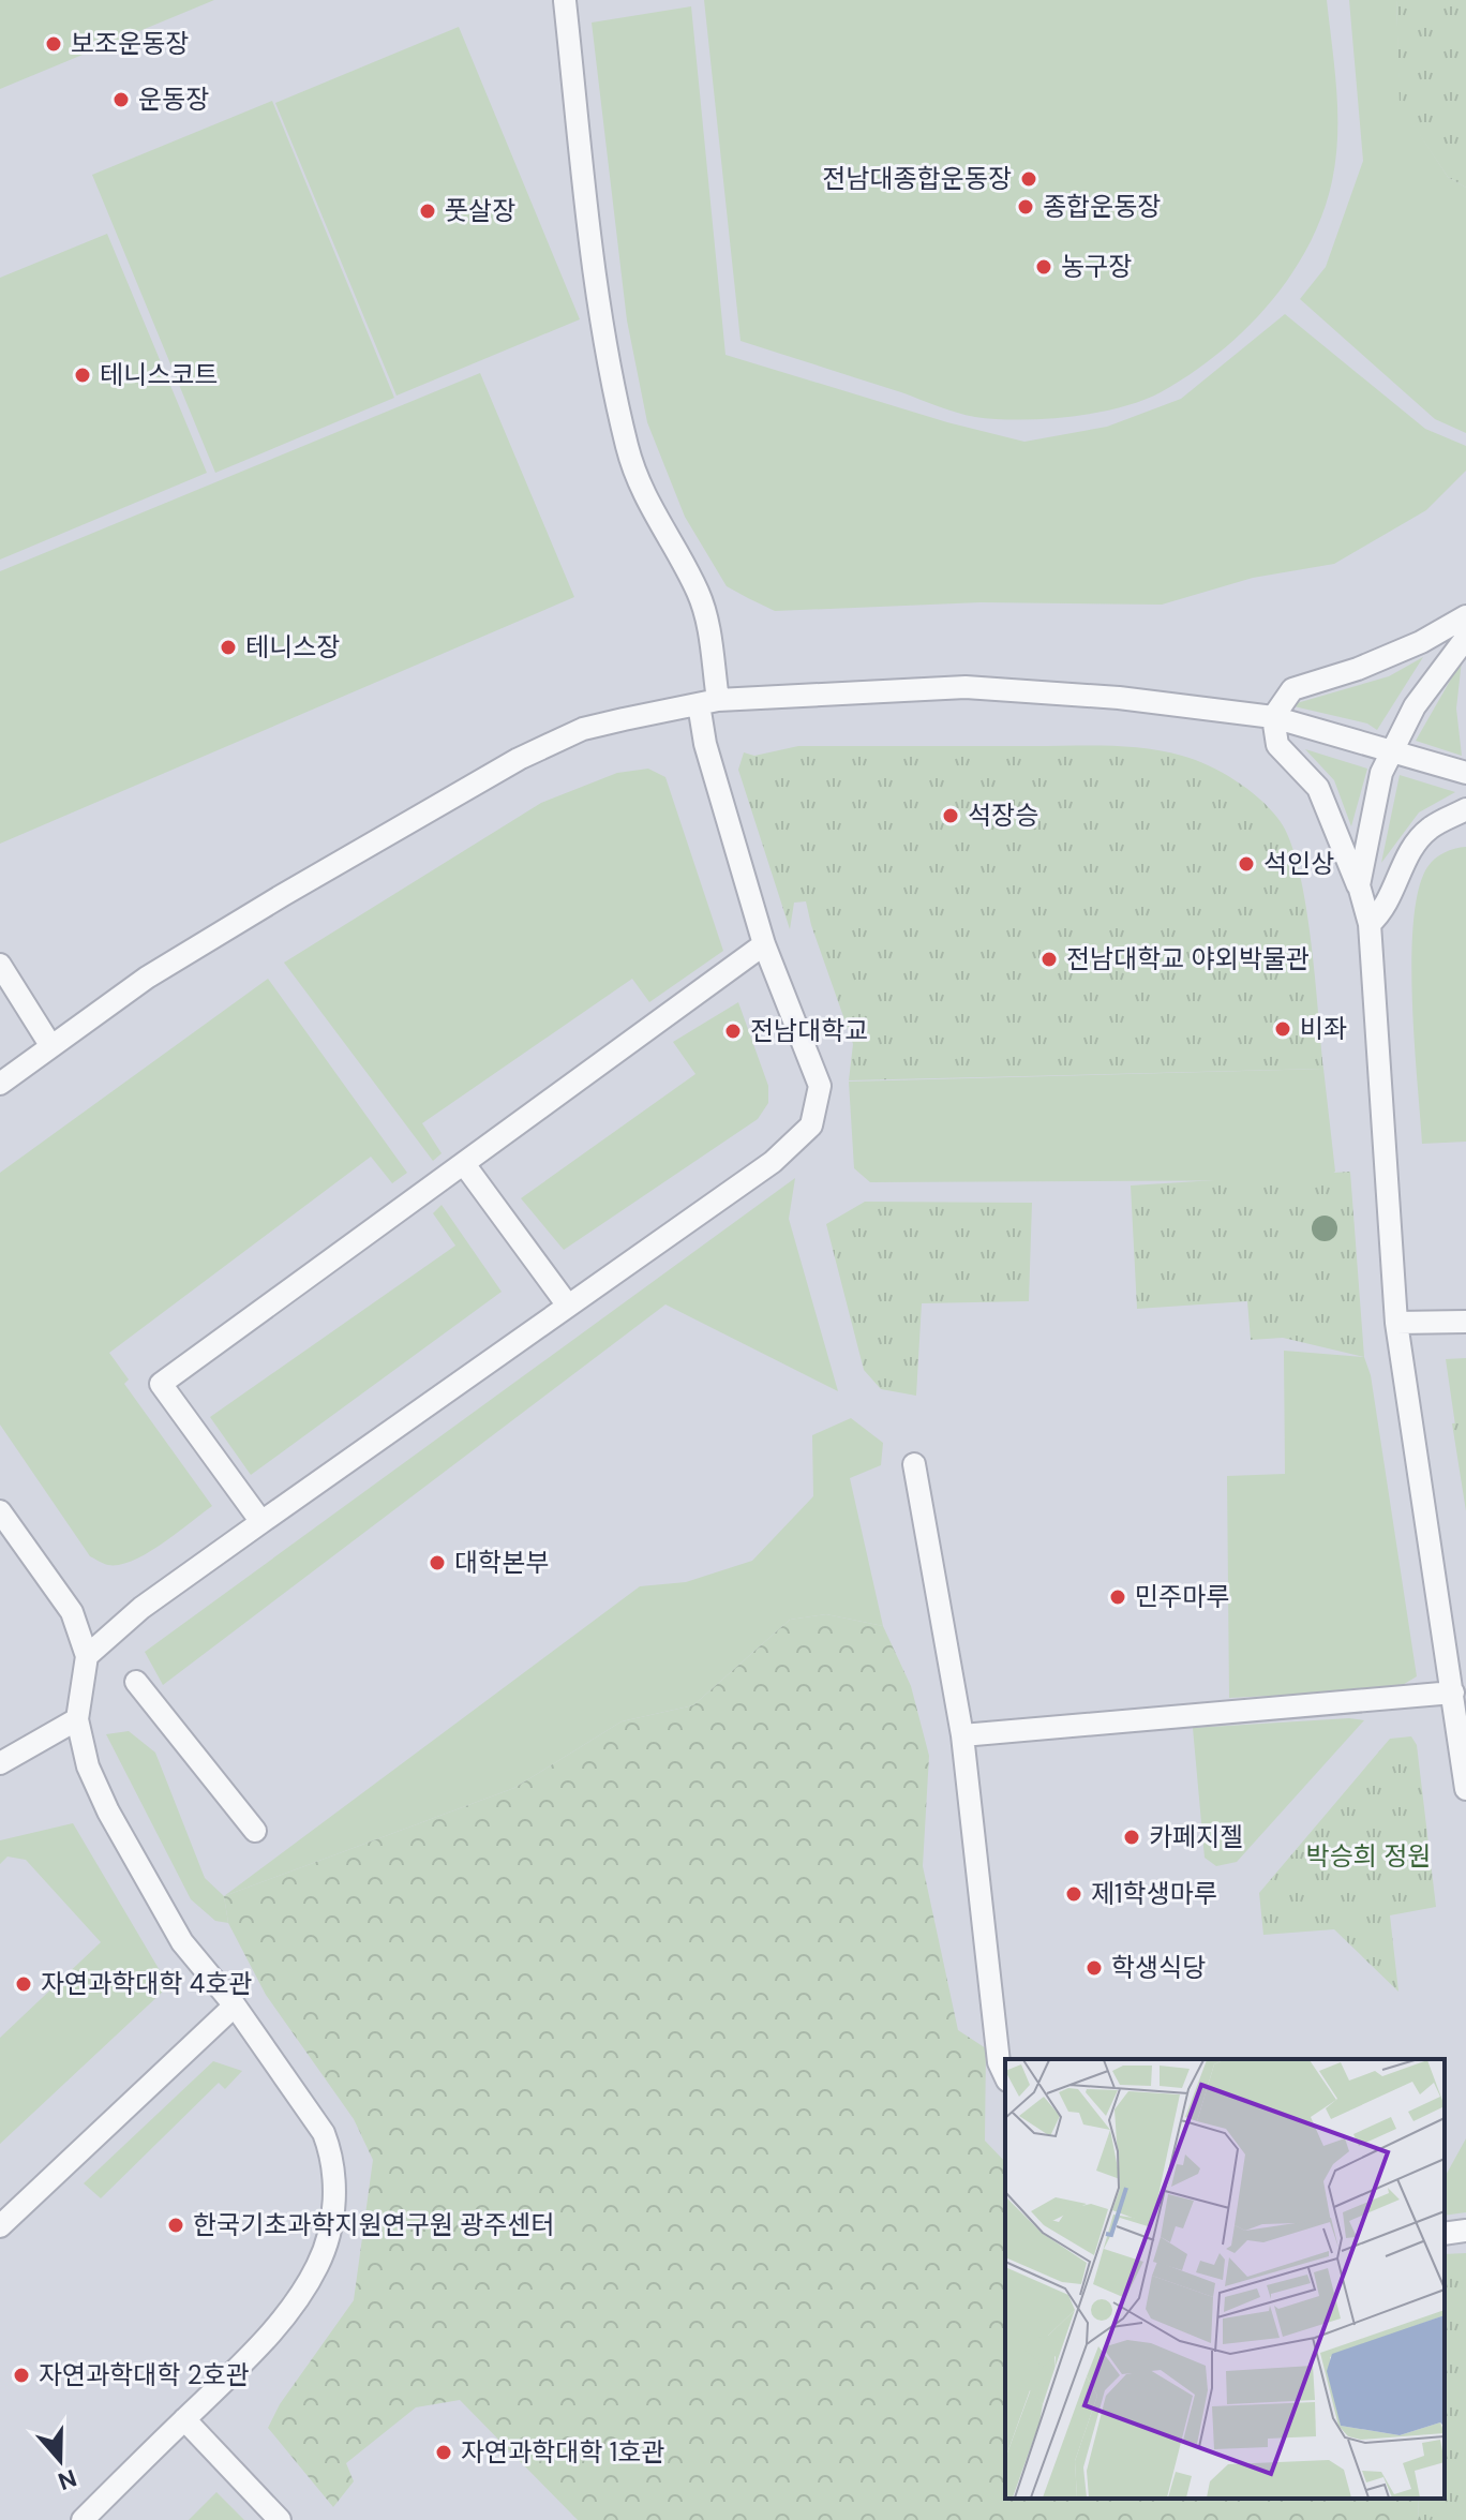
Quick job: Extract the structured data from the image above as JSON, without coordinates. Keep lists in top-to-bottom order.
{
  "parks": ["박승희 정원"],
  "places": [
    "보조운동장",
    "운동장",
    "전남대종합운동장",
    "종합운동장",
    "풋살장",
    "농구장",
    "테니스코트",
    "테니스장",
    "석장승",
    "석인상",
    "전남대학교 야외박물관",
    "비좌",
    "전남대학교",
    "대학본부",
    "민주마루",
    "카페지젤",
    "제1학생마루",
    "학생식당",
    "자연과학대학 4호관",
    "한국기초과학지원연구원 광주센터",
    "자연과학대학 2호관",
    "자연과학대학 1호관"
  ],
  "north": "bottom"
}
